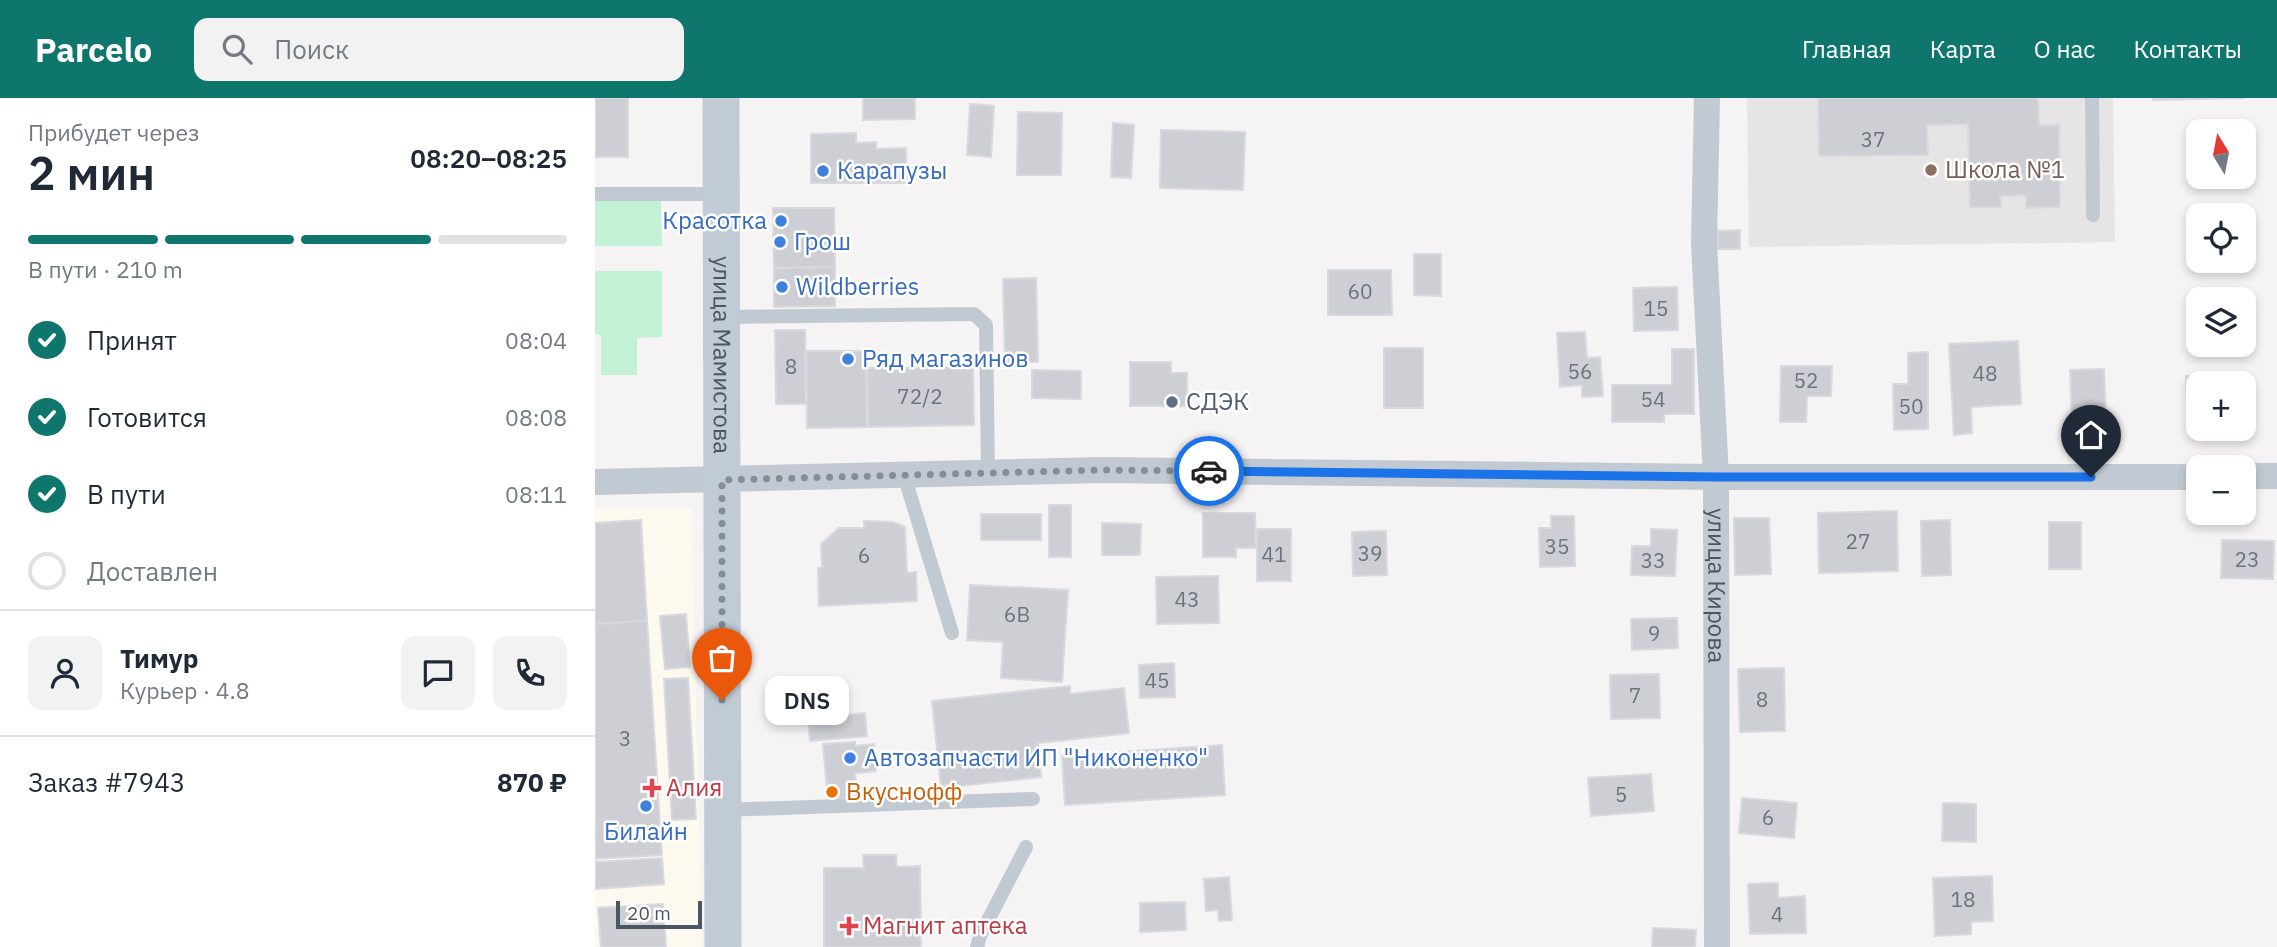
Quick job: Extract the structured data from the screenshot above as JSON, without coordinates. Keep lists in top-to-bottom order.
{
  "streets": {
    "street": ["улица Мамистова", "улица Кирова"]
  },
  "places": {
    "other": [
      "Школа №1",
      "Карапузы",
      "Красотка",
      "Грош",
      "Wildberries",
      "Ряд магазинов",
      "СДЭК",
      "DNS",
      "Автозапчасти ИП \"Никоненко\"",
      "Вкуснофф",
      "Билайн"
    ],
    "health": ["Алия", "Магнит аптека"]
  },
  "house_numbers": [
    "37",
    "60",
    "15",
    "8",
    "56",
    "48",
    "52",
    "72/2",
    "54",
    "50",
    "27",
    "35",
    "39",
    "41",
    "6",
    "23",
    "33",
    "43",
    "6В",
    "9",
    "45",
    "7",
    "8",
    "3",
    "5",
    "6",
    "18",
    "4"
  ],
  "scale_bar": "20 m",
  "north": "top",
  "page": {
    "header": "Parcelo",
    "search": "Поиск",
    "nav": [
      "Главная",
      "Карта",
      "О нас",
      "Контакты"
    ],
    "heading": ["2 мин", "Прибудет через", "08:20–08:25"],
    "panel": [
      "Тимур",
      "Курьер · 4.8",
      "Заказ #7943",
      "870 ₽"
    ],
    "map_buttons": ["+", "−"],
    "bar": "В пути · 210 m",
    "list": [
      ["Принят", "08:04"],
      ["Готовится", "08:08"],
      ["В пути", "08:11"],
      "Доставлен"
    ],
    "bubble": "DNS",
    "scale": "20 m"
  }
}
